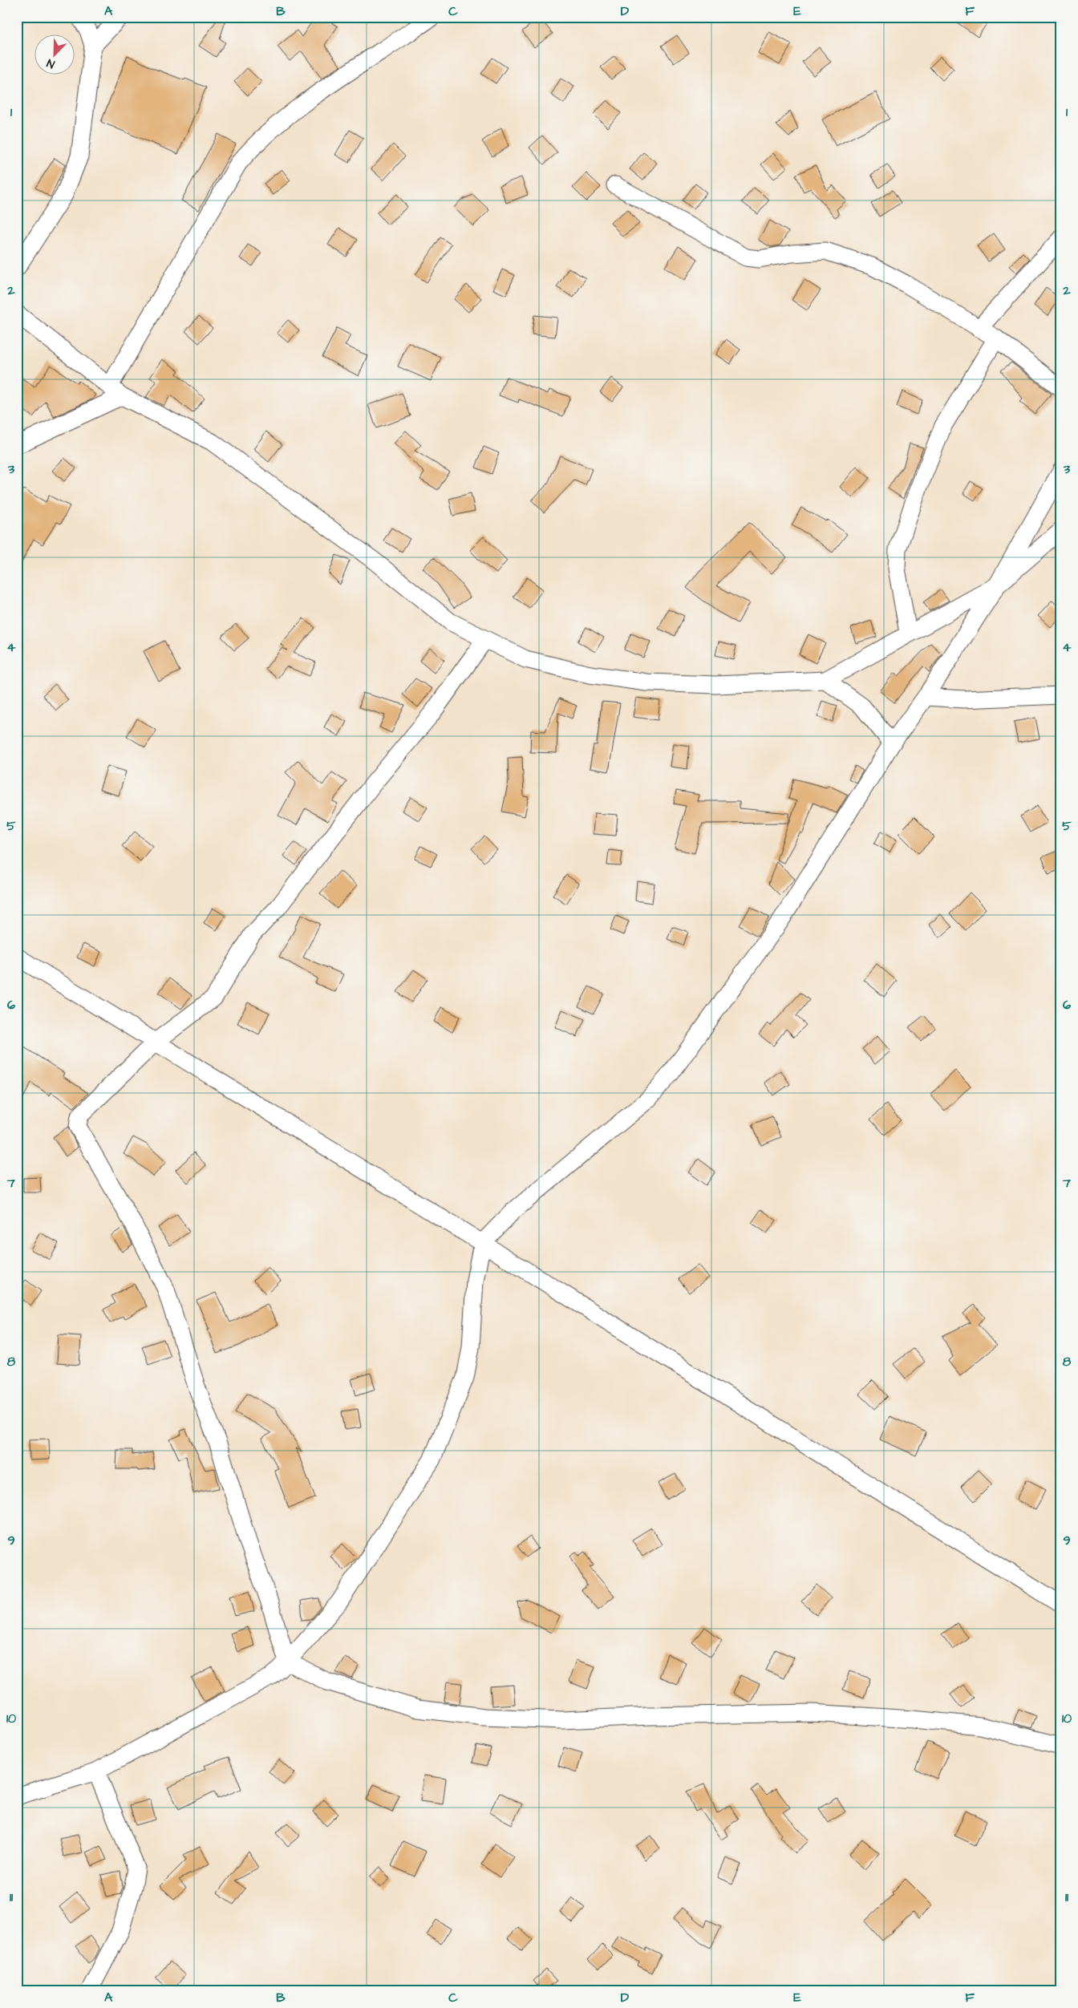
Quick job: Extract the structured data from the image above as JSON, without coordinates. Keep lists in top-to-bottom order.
{
  "north": "bottom left",
  "grid": {
    "columns": [
      "A",
      "B",
      "C",
      "D",
      "E",
      "F"
    ],
    "rows": [
      "1",
      "2",
      "3",
      "4",
      "5",
      "6",
      "7",
      "8",
      "9",
      "10",
      "11"
    ]
  }
}
